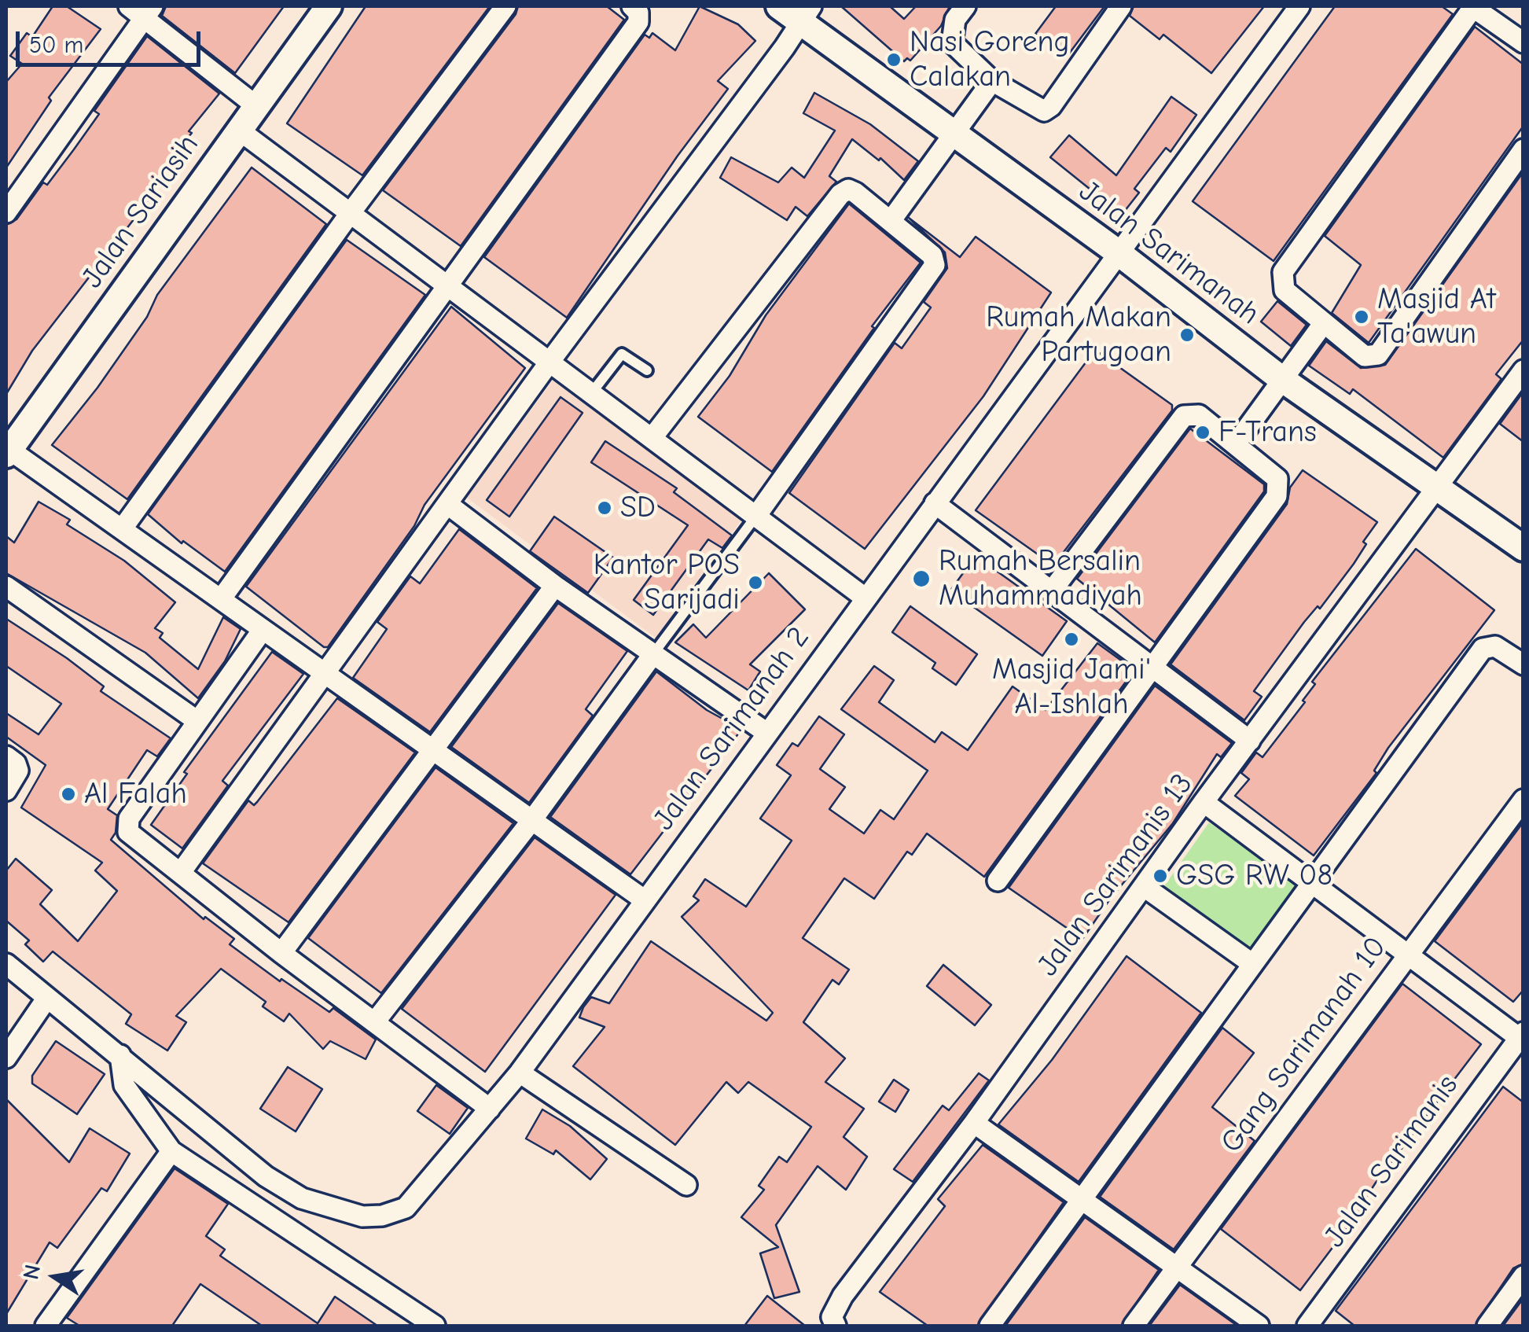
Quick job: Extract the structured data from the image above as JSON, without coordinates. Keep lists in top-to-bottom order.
{
  "streets": {
    "street": [
      "Jalan Sariasih",
      "Jalan Sarimanah",
      "Jalan Sarimanah 2",
      "Jalan Sarimanis 13",
      "Gang Sarimanah 10",
      "Jalan Sarimanis"
    ]
  },
  "crossings": [
    ["Jalan Sarimanah", "Jalan Sarimanah 2"],
    ["Jalan Sarimanah", "Jalan Sarimanis 13"]
  ],
  "places": [
    "Nasi Goreng Calakan",
    "Masjid At Ta'awun",
    "Rumah Makan Partugoan",
    "F-Trans",
    "SD",
    "Rumah Bersalin Muhammadiyah",
    "Kantor POS Sarijadi",
    "Masjid Jami' Al-Ishlah",
    "Al Falah",
    "GSG RW 08"
  ],
  "scale_bar": "50 m",
  "north": "left"
}
